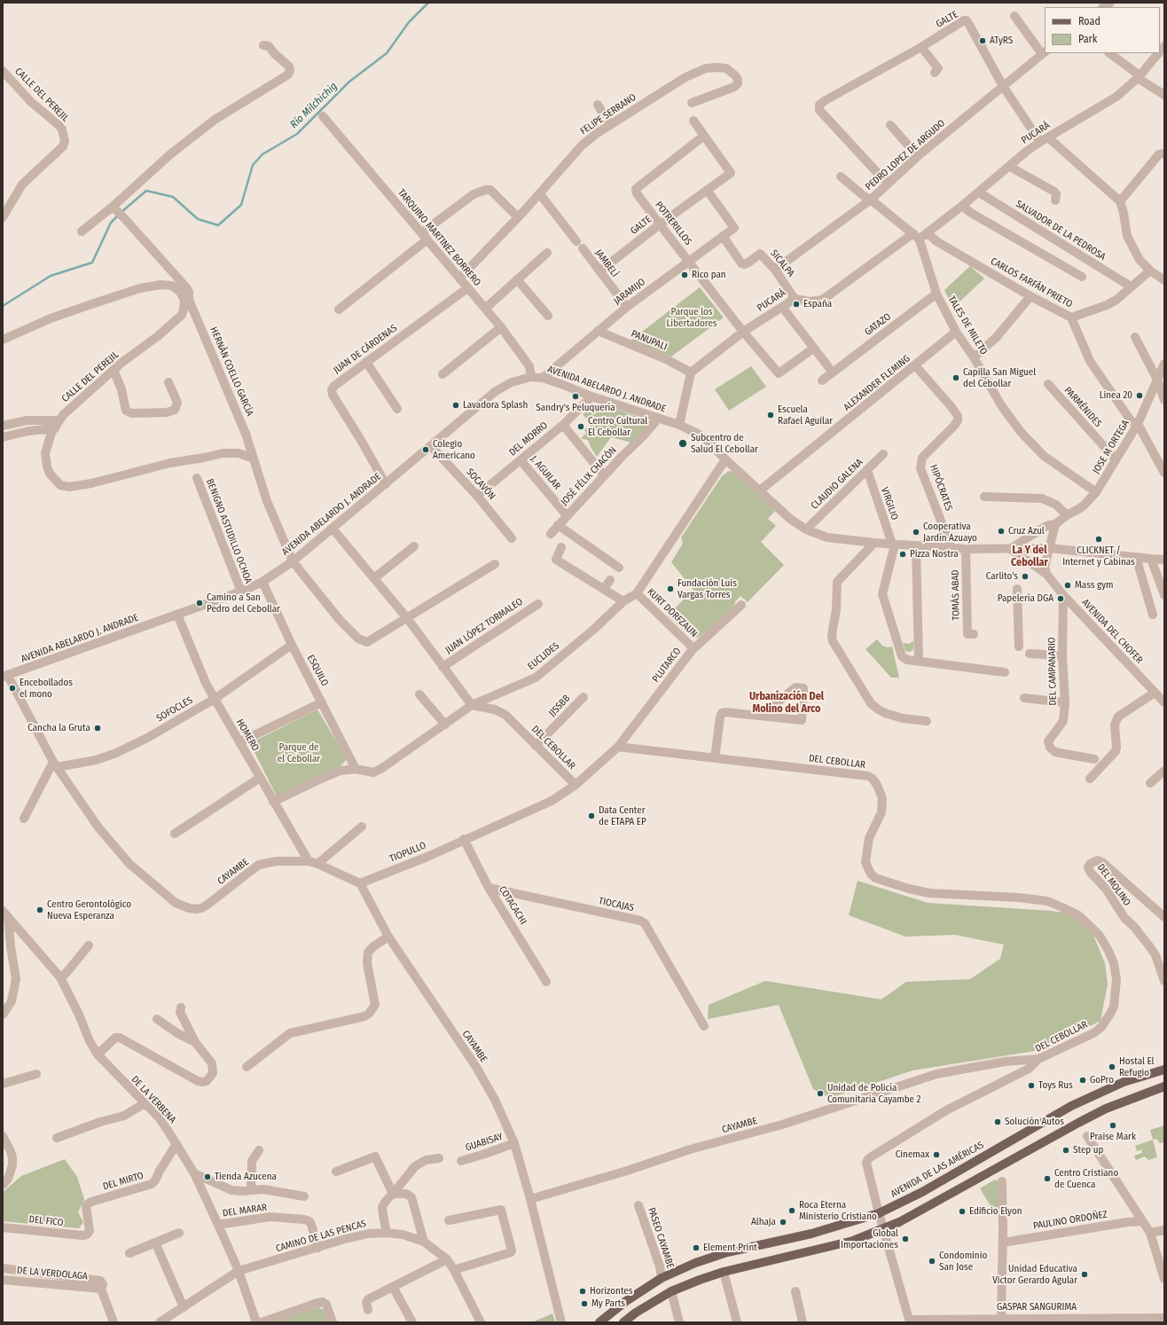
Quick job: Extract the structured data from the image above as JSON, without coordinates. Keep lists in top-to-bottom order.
{
  "streets": {
    "main road": ["AVENIDA DE LAS AMÉRICAS"],
    "street": [
      "GALTE",
      "CALLE DEL PEREJIL",
      "FELIPE SERRANO",
      "PUCARÁ",
      "PEDRO LOPEZ DE ARGUDO",
      "POTRERILLOS",
      "SALVADOR DE LA PEDROSA",
      "TARQUINO MARTINEZ BORRERO",
      "JAMBELÍ",
      "SICALPA",
      "CARLOS FARFÁN PRIETO",
      "JARAMIJO",
      "GATAZO",
      "TALES DE MILETO",
      "PANUPALI",
      "JUAN DE CÁRDENAS",
      "HERNÁN COELLO GARCÍA",
      "ALEXANDER FLEMING",
      "AVENIDA ABELARDO J. ANDRADE",
      "PARMÉNIDES",
      "DEL MORRO",
      "JOSE M ORTEGA",
      "J. AGUILAR",
      "JOSÉ FÉLIX CHACÓN",
      "SOCAVÓN",
      "CLAUDIO GALENA",
      "HIPÓCRATES",
      "VIRGILIO",
      "BENIGNO ASTUDILLO OCHOA",
      "TOMÁS ABAD",
      "KURT DORFZAUN",
      "JUAN LÓPEZ TORMALEO",
      "AVENIDA DEL CHOFER",
      "EUCLIDES",
      "PLUTARCO",
      "ESQUILO",
      "DEL CAMPANARIO",
      "JJSSBB",
      "SOFOCLES",
      "HOMERO",
      "DEL CEBOLLAR",
      "TIOPULLO",
      "CAYAMBE",
      "DEL MOLINO",
      "TIOCAJAS",
      "COTACACHI",
      "DE LA VERBENA",
      "GUABISAY",
      "DEL MIRTO",
      "DEL MARAR",
      "PAULINO ORDOÑEZ",
      "DEL FICO",
      "CAMINO DE LAS PENCAS",
      "PASEO CAYAMBE",
      "DE LA VERDOLAGA",
      "GASPAR SANGURIMA"
    ]
  },
  "crossings": [
    ["GALTE", "PUCARÁ"],
    ["GALTE", "PEDRO LOPEZ DE ARGUDO"],
    ["GALTE", "POTRERILLOS"],
    ["GALTE", "JAMBELÍ"],
    ["GALTE", "JARAMIJO"],
    ["CALLE DEL PEREJIL", "HERNÁN COELLO GARCÍA"],
    ["FELIPE SERRANO", "TARQUINO MARTINEZ BORRERO"],
    ["PUCARÁ", "POTRERILLOS"],
    ["PUCARÁ", "SALVADOR DE LA PEDROSA"],
    ["PUCARÁ", "SICALPA"],
    ["PUCARÁ", "CARLOS FARFÁN PRIETO"],
    ["PUCARÁ", "TALES DE MILETO"],
    ["PUCARÁ", "PANUPALI"],
    ["PEDRO LOPEZ DE ARGUDO", "SICALPA"],
    ["POTRERILLOS", "JARAMIJO"],
    ["TARQUINO MARTINEZ BORRERO", "JUAN DE CÁRDENAS"],
    ["TARQUINO MARTINEZ BORRERO", "AVENIDA ABELARDO J. ANDRADE"],
    ["JAMBELÍ", "JARAMIJO"],
    ["SICALPA", "JARAMIJO"],
    ["CARLOS FARFÁN PRIETO", "JOSE M ORTEGA"],
    ["JARAMIJO", "PANUPALI"],
    ["JARAMIJO", "AVENIDA ABELARDO J. ANDRADE"],
    ["GATAZO", "TALES DE MILETO"],
    ["TALES DE MILETO", "ALEXANDER FLEMING"],
    ["TALES DE MILETO", "JOSE M ORTEGA"],
    ["JUAN DE CÁRDENAS", "AVENIDA ABELARDO J. ANDRADE"],
    ["HERNÁN COELLO GARCÍA", "AVENIDA ABELARDO J. ANDRADE"],
    ["ALEXANDER FLEMING", "AVENIDA ABELARDO J. ANDRADE"],
    ["ALEXANDER FLEMING", "HIPÓCRATES"],
    ["AVENIDA ABELARDO J. ANDRADE", "DEL MORRO"],
    ["AVENIDA ABELARDO J. ANDRADE", "JOSE M ORTEGA"],
    ["AVENIDA ABELARDO J. ANDRADE", "JOSÉ FÉLIX CHACÓN"],
    ["AVENIDA ABELARDO J. ANDRADE", "SOCAVÓN"],
    ["AVENIDA ABELARDO J. ANDRADE", "CLAUDIO GALENA"],
    ["AVENIDA ABELARDO J. ANDRADE", "HIPÓCRATES"],
    ["AVENIDA ABELARDO J. ANDRADE", "VIRGILIO"],
    ["AVENIDA ABELARDO J. ANDRADE", "BENIGNO ASTUDILLO OCHOA"],
    ["AVENIDA ABELARDO J. ANDRADE", "TOMÁS ABAD"],
    ["AVENIDA ABELARDO J. ANDRADE", "AVENIDA DEL CHOFER"],
    ["AVENIDA ABELARDO J. ANDRADE", "EUCLIDES"],
    ["AVENIDA ABELARDO J. ANDRADE", "ESQUILO"],
    ["AVENIDA ABELARDO J. ANDRADE", "HOMERO"],
    ["AVENIDA ABELARDO J. ANDRADE", "CAYAMBE"],
    ["PARMÉNIDES", "JOSE M ORTEGA"],
    ["DEL MORRO", "J. AGUILAR"],
    ["DEL MORRO", "SOCAVÓN"],
    ["JOSE M ORTEGA", "AVENIDA DEL CHOFER"],
    ["J. AGUILAR", "JOSÉ FÉLIX CHACÓN"],
    ["CLAUDIO GALENA", "VIRGILIO"],
    ["KURT DORFZAUN", "EUCLIDES"],
    ["KURT DORFZAUN", "PLUTARCO"],
    ["AVENIDA DEL CHOFER", "DEL CAMPANARIO"],
    ["EUCLIDES", "ESQUILO"],
    ["EUCLIDES", "HOMERO"],
    ["EUCLIDES", "DEL CEBOLLAR"],
    ["PLUTARCO", "DEL CEBOLLAR"],
    ["ESQUILO", "SOFOCLES"],
    ["JJSSBB", "DEL CEBOLLAR"],
    ["SOFOCLES", "HOMERO"],
    ["SOFOCLES", "CAYAMBE"],
    ["HOMERO", "CAYAMBE"],
    ["DEL CEBOLLAR", "CAYAMBE"],
    ["DEL CEBOLLAR", "AVENIDA DE LAS AMÉRICAS"],
    ["TIOPULLO", "CAYAMBE"],
    ["TIOPULLO", "COTACACHI"],
    ["CAYAMBE", "GUABISAY"],
    ["TIOCAJAS", "COTACACHI"],
    ["DE LA VERBENA", "DEL MIRTO"],
    ["DE LA VERBENA", "DEL MARAR"],
    ["DE LA VERBENA", "CAMINO DE LAS PENCAS"],
    ["AVENIDA DE LAS AMÉRICAS", "PASEO CAYAMBE"],
    ["DEL MIRTO", "DEL FICO"],
    ["DEL MARAR", "CAMINO DE LAS PENCAS"]
  ],
  "districts": ["La Y del Cebollar", "Urbanización Del Molino del Arco"],
  "water": ["Río Milchichig"],
  "parks": ["Parque los Libertadores", "Parque de el Cebollar"],
  "places": [
    "ATyRS",
    "Rico pan",
    "España",
    "Capilla San Miguel del Cebollar",
    "Linea 20",
    "Sandry's Peluquería",
    "Lavadora Splash",
    "Escuela Rafael Aguilar",
    "Centro Cultural El Cebollar",
    "Subcentro de Salud El Cebollar",
    "Colegio Americano",
    "Cruz Azul",
    "Cooperativa Jardín Azuayo",
    "CLICKNET / Internet y Cabinas",
    "Pizza Nostra",
    "Carlito's",
    "Mass gym",
    "Fundación Luis Vargas Torres",
    "Papelería DGA",
    "Camino a San Pedro del Cebollar",
    "Encebollados el mono",
    "Cancha la Gruta",
    "Data Center de ETAPA EP",
    "Centro Gerontológico Nueva Esperanza",
    "Hostal El Refugio",
    "GoPro",
    "Toys Rus",
    "Unidad de Policía Comunitaria Cayambe 2",
    "Solución Autos",
    "Praise Mark",
    "Step up",
    "Cinemax",
    "Tienda Azucena",
    "Centro Cristiano de Cuenca",
    "Roca Eterna Ministerio Cristiano",
    "Edificio Elyon",
    "Alhaja",
    "Global Importaciones",
    "Element Print",
    "Condominio San Jose",
    "Unidad Educativa Victor Gerardo Agular",
    "Horizontes",
    "My Parts"
  ],
  "legend": ["Road", "Park"]
}
